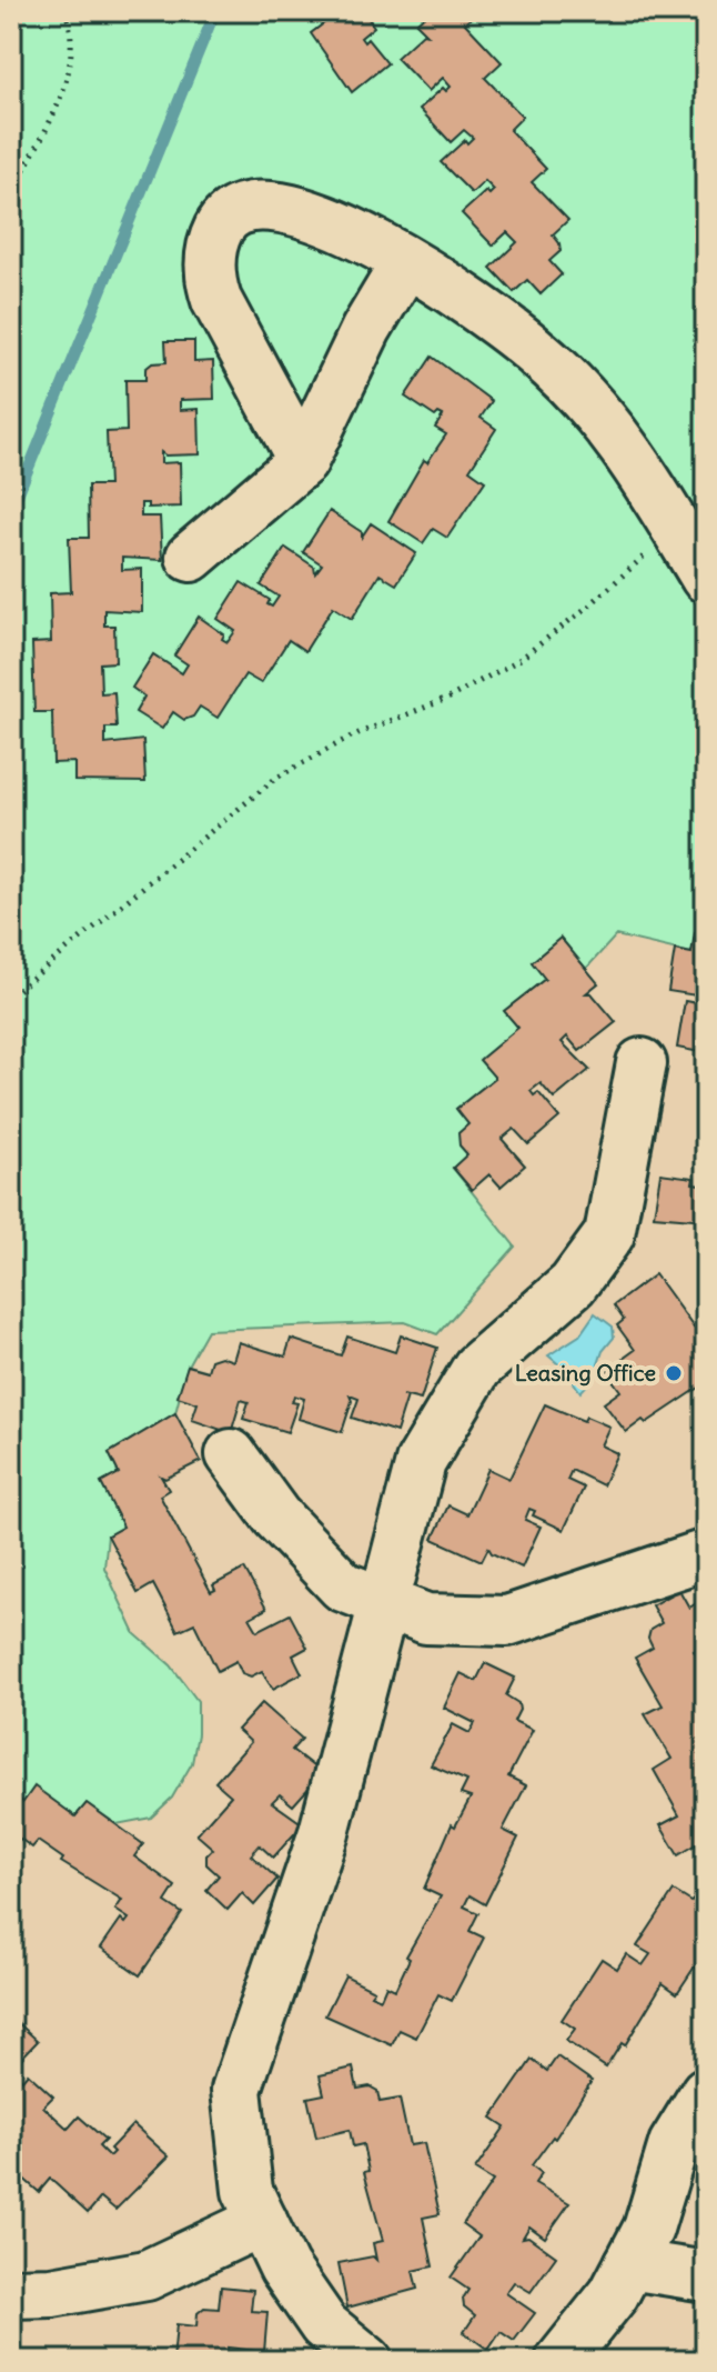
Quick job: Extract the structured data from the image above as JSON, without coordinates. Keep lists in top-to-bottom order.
{
  "places": ["Leasing Office"]
}
